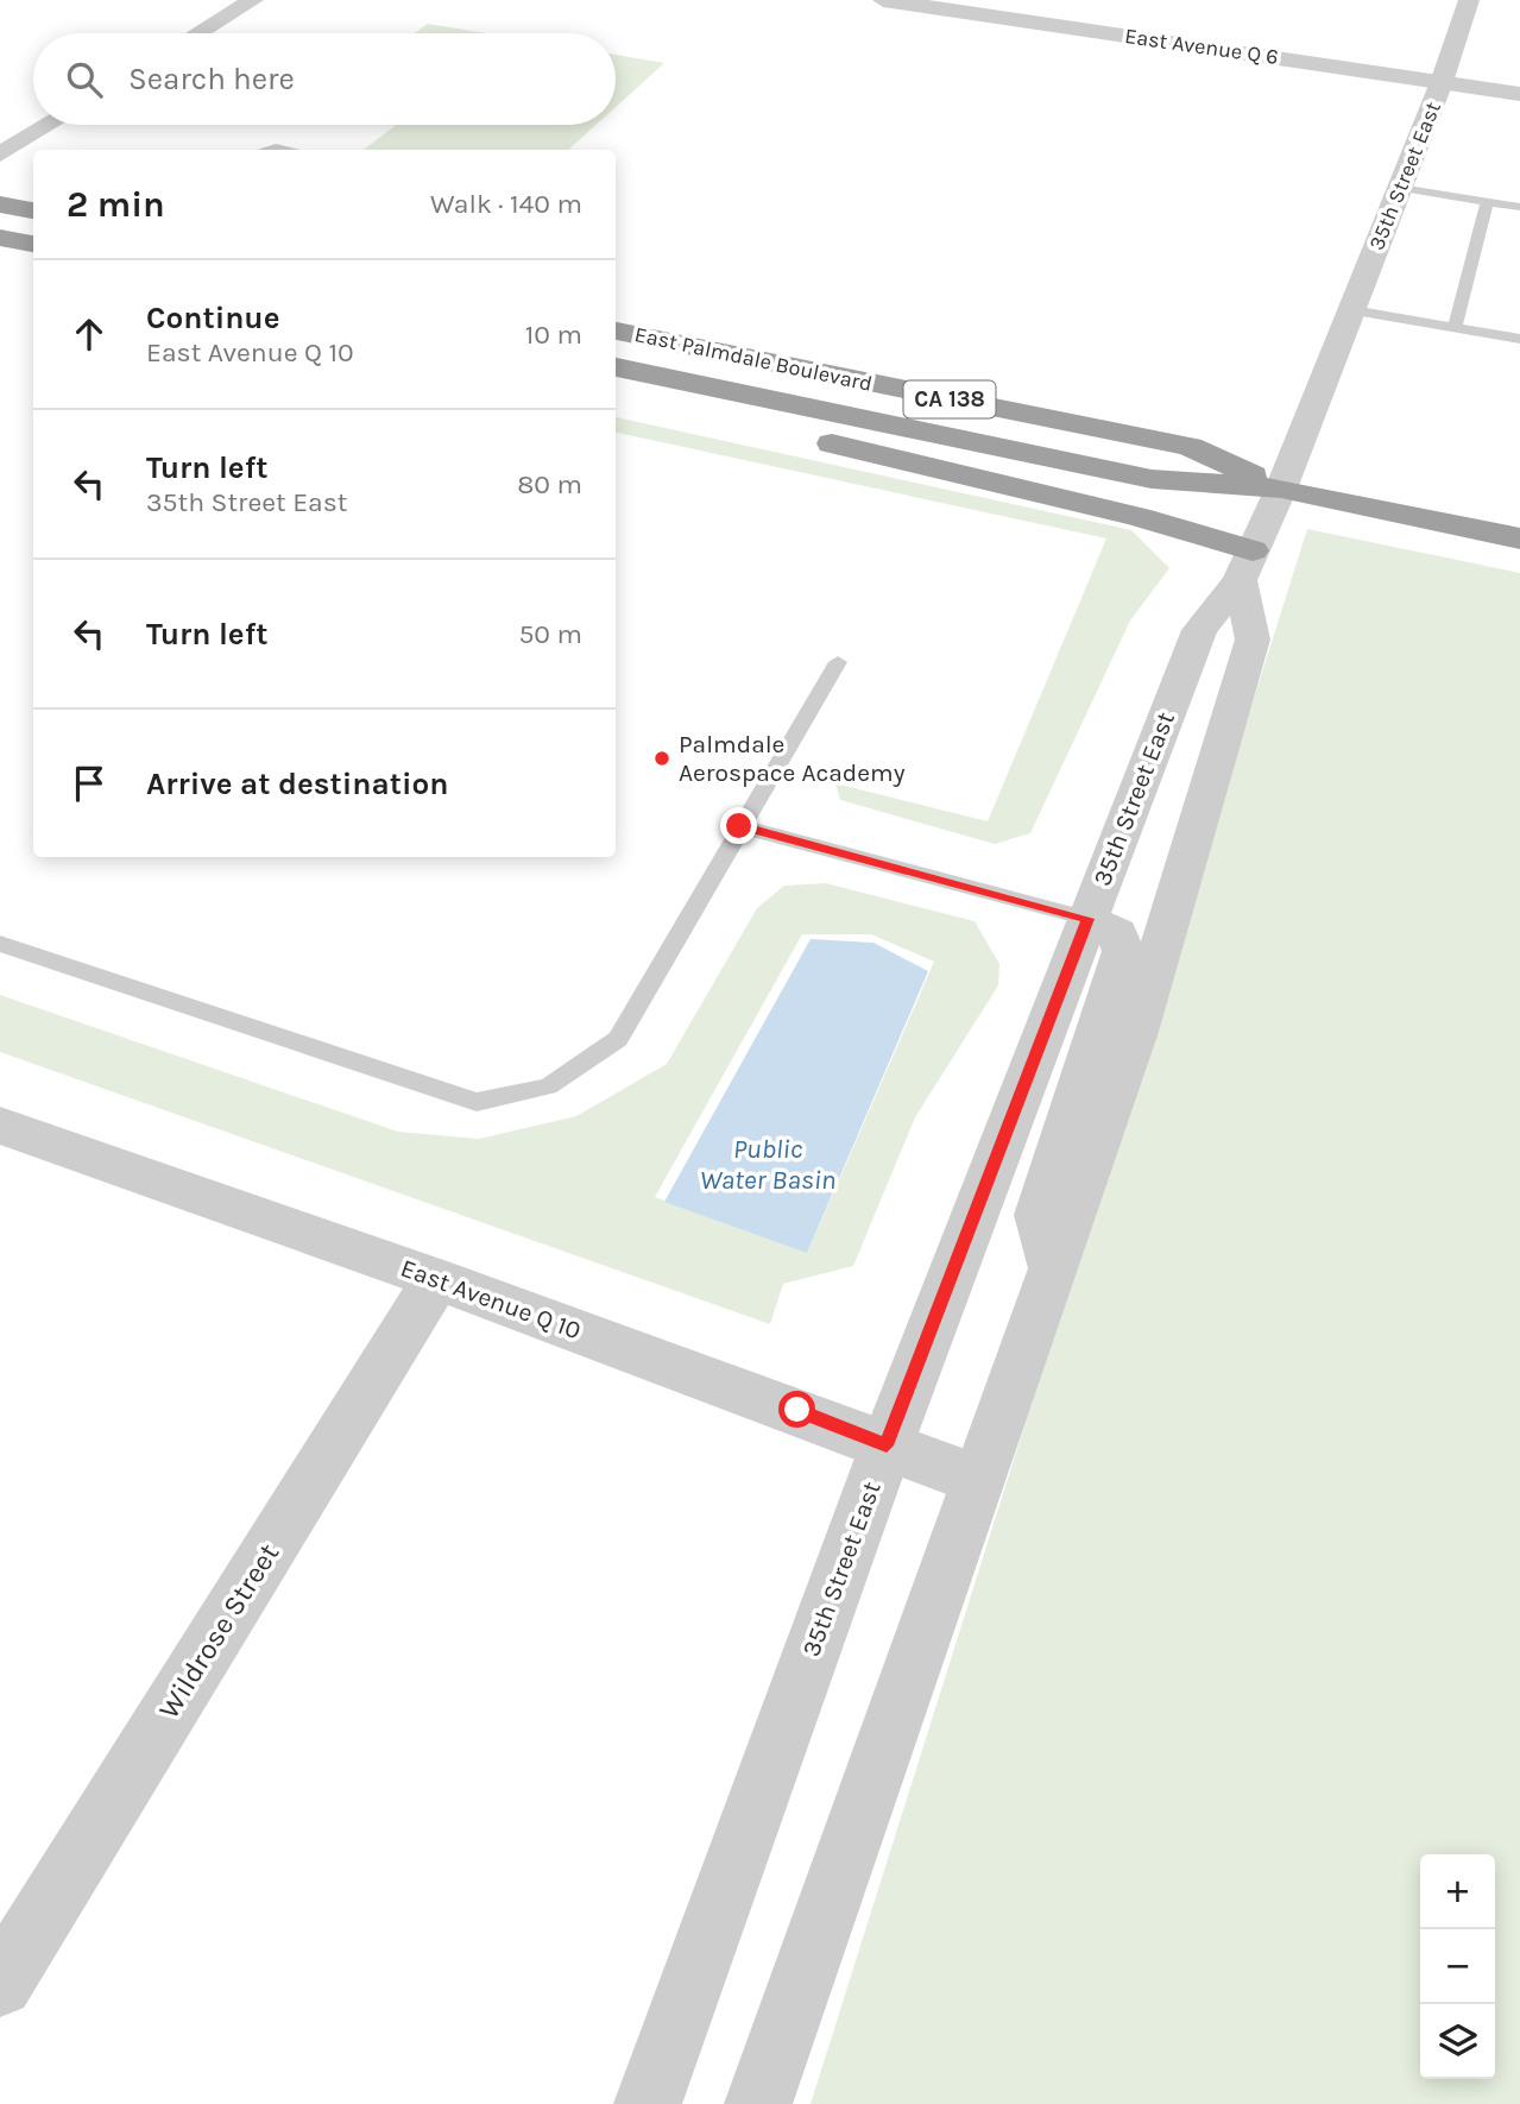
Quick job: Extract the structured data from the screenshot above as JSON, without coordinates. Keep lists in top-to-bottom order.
{
  "streets": {
    "highway": ["East Palmdale Boulevard", "CA 138"],
    "street": [
      "East Avenue Q 6",
      "35th Street East",
      "East Avenue Q 10",
      "Wildrose Street"
    ]
  },
  "crossings": [
    ["East Avenue Q 6", "35th Street East"],
    ["35th Street East", "East Palmdale Boulevard"],
    ["35th Street East", "East Avenue Q 10"],
    ["East Avenue Q 10", "Wildrose Street"]
  ],
  "water": ["Public Water Basin"],
  "places": ["Palmdale Aerospace Academy"],
  "page": {
    "search": "Search here",
    "heading": ["2 min", "Walk · 140 m"],
    "list": [
      ["Continue", "East Avenue Q 10", "10 m"],
      ["Turn left", "35th Street East", "80 m"],
      ["Turn left", "50 m"],
      "Arrive at destination"
    ],
    "map_buttons": ["+", "−"]
  }
}
